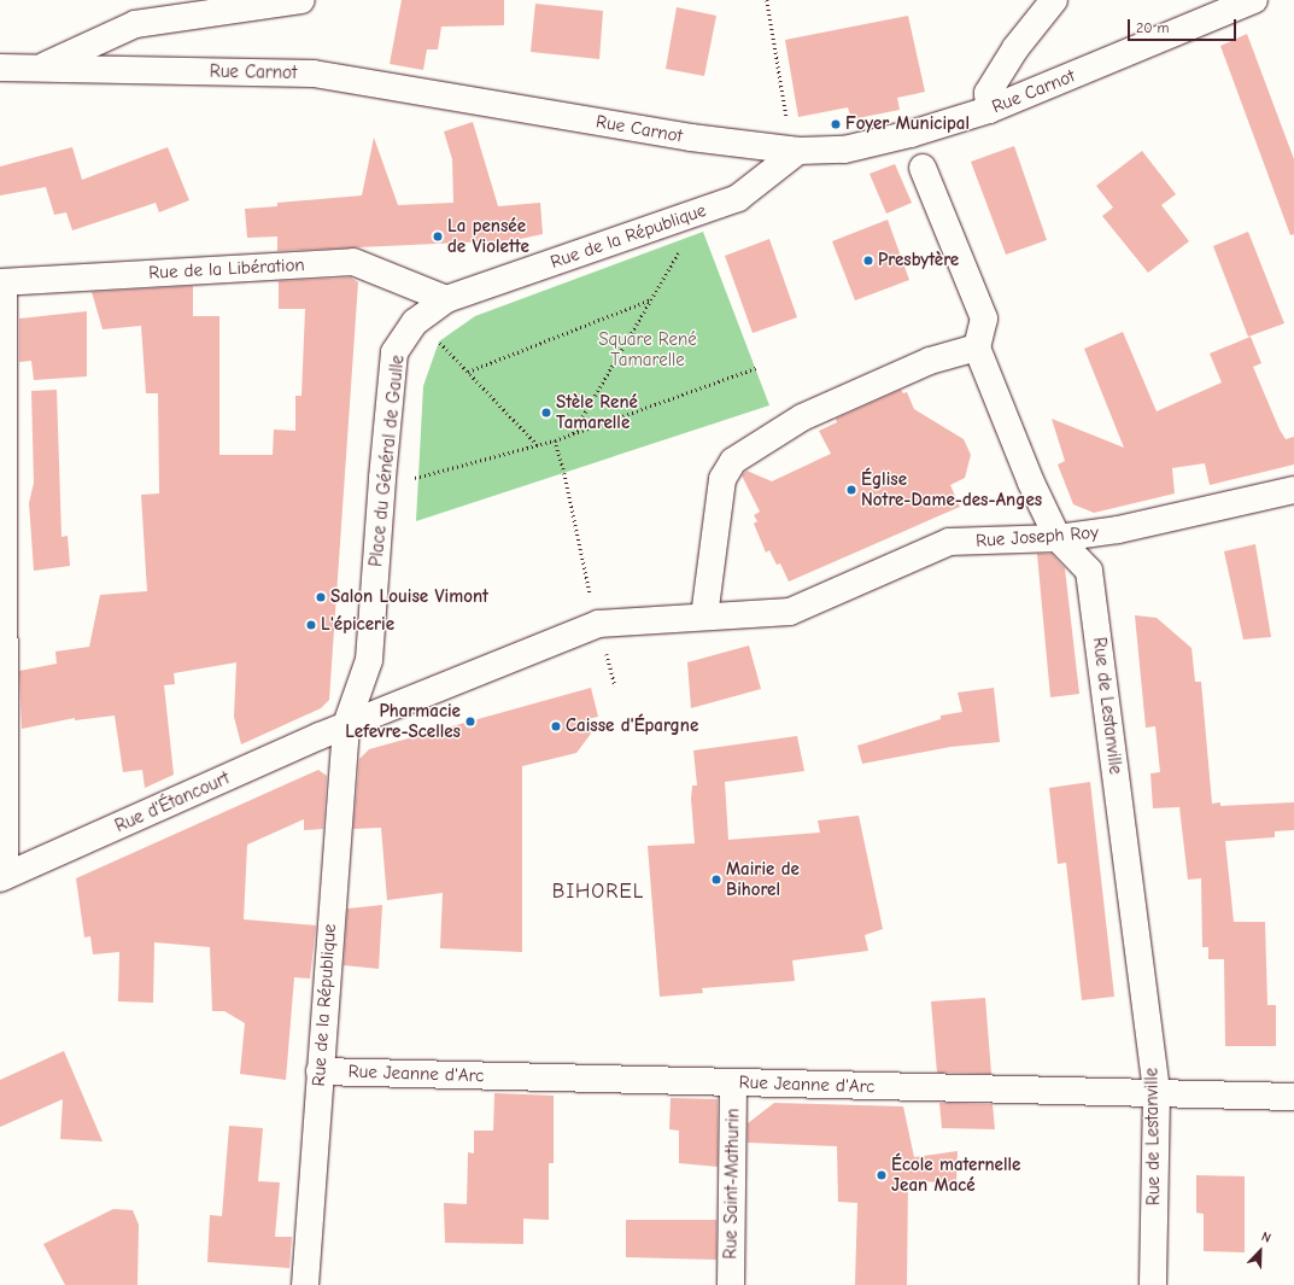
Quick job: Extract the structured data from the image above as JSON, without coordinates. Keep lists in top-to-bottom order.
{
  "streets": {
    "street": [
      "Rue Carnot",
      "Rue de la République",
      "Rue de la Libération",
      "Place du Général de Gaulle",
      "Rue Joseph Roy",
      "Rue de Lestanville",
      "Rue d'Étancourt",
      "Rue Jeanne d'Arc",
      "Rue Saint-Mathurin"
    ]
  },
  "crossings": [
    ["Rue Carnot", "Rue de la République"],
    ["Rue de la République", "Rue de la Libération"],
    ["Rue de la République", "Place du Général de Gaulle"],
    ["Rue de la République", "Rue d'Étancourt"],
    ["Rue de la République", "Rue Jeanne d'Arc"],
    ["Rue de la Libération", "Place du Général de Gaulle"],
    ["Place du Général de Gaulle", "Rue d'Étancourt"],
    ["Rue Joseph Roy", "Rue de Lestanville"],
    ["Rue de Lestanville", "Rue Jeanne d'Arc"],
    ["Rue Jeanne d'Arc", "Rue Saint-Mathurin"]
  ],
  "districts": ["BIHOREL"],
  "parks": ["Square René Tamarelle"],
  "places": [
    "Foyer Municipal",
    "La pensée de Violette",
    "Presbytère",
    "Stèle René Tamarelle",
    "Église Notre-Dame-des-Anges",
    "Salon Louise Vimont",
    "L'épicerie",
    "Pharmacie Lefevre-Scelles",
    "Caisse d'Épargne",
    "Mairie de Bihorel",
    "École maternelle Jean Macé"
  ],
  "scale_bar": "20 m",
  "north": "top right"
}
